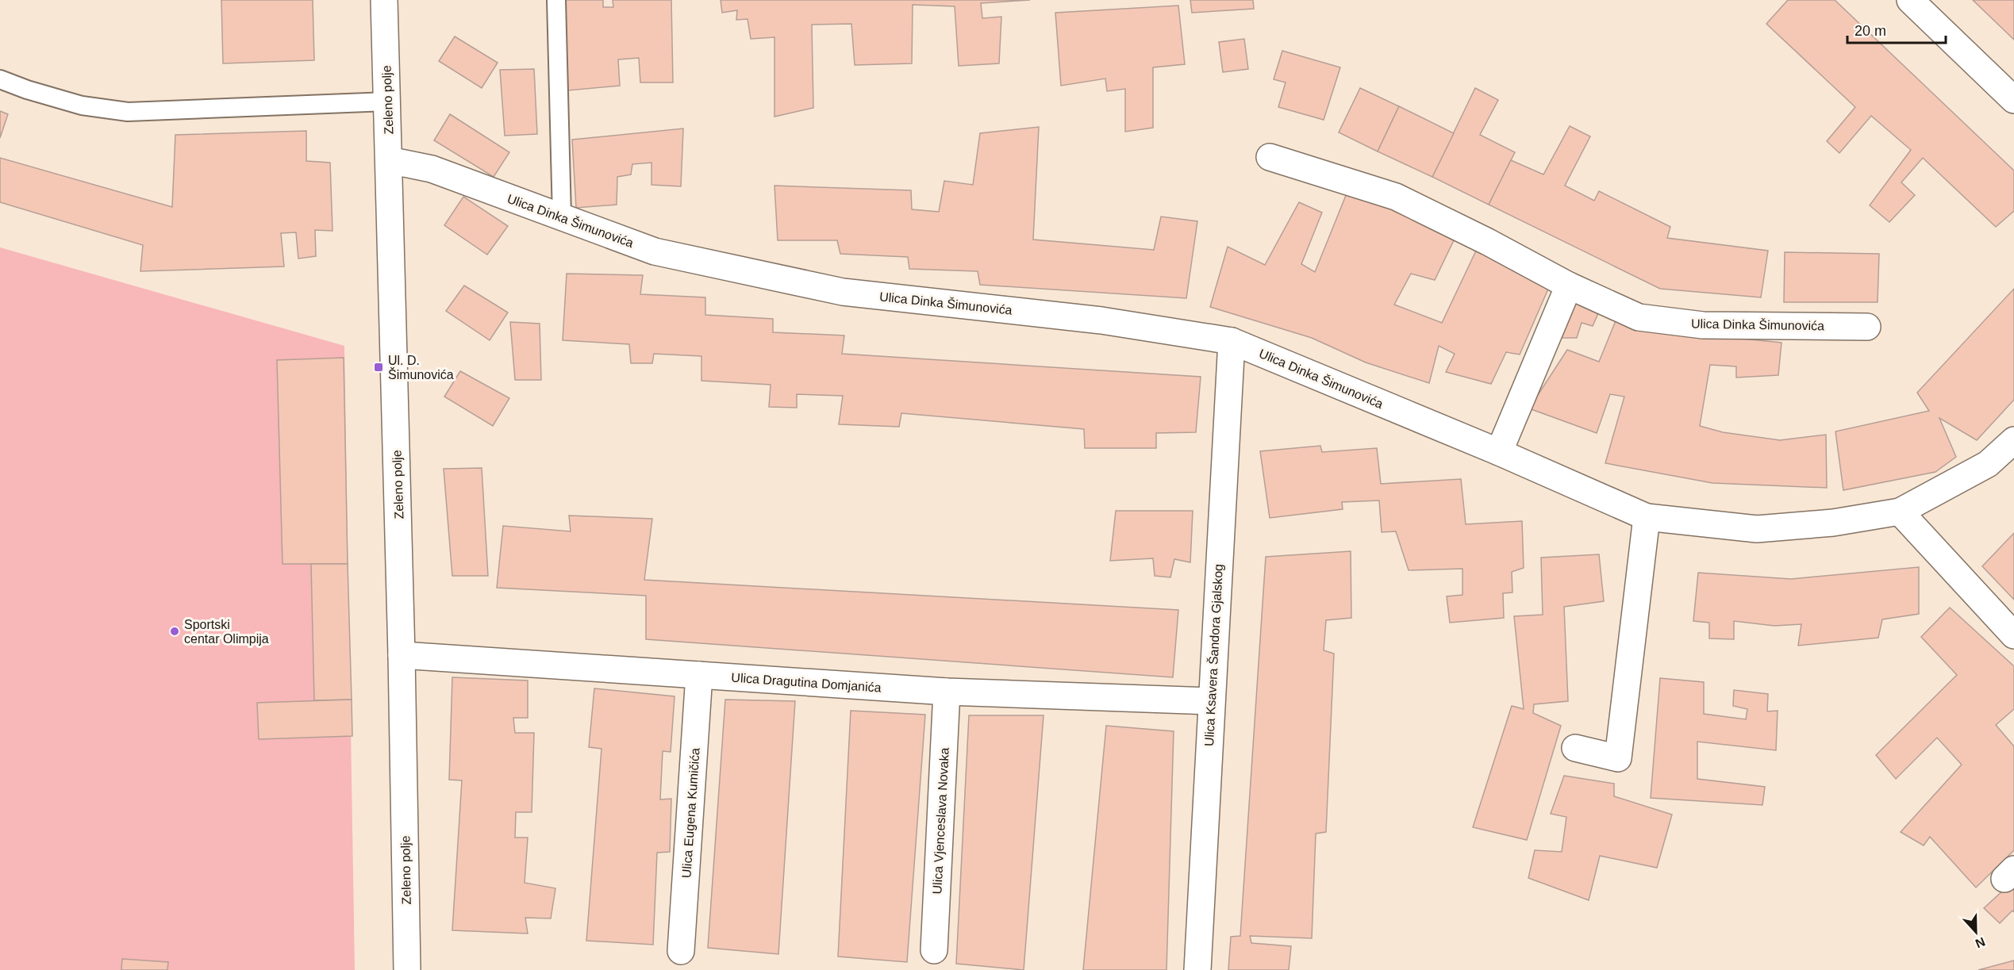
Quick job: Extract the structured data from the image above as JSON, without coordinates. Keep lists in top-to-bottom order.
{
  "streets": {
    "street": [
      "Zeleno polje",
      "Ulica Dinka Šimunovića",
      "Ulica Ksavera Šandora Gjalskog",
      "Ulica Dragutina Domjanića",
      "Ulica Eugena Kumičića",
      "Ulica Vjenceslava Novaka"
    ]
  },
  "crossings": [
    ["Zeleno polje", "Ulica Dinka Šimunovića"],
    ["Zeleno polje", "Ulica Dragutina Domjanića"],
    ["Ulica Dinka Šimunovića", "Ulica Ksavera Šandora Gjalskog"],
    ["Ulica Ksavera Šandora Gjalskog", "Ulica Dragutina Domjanića"],
    ["Ulica Dragutina Domjanića", "Ulica Eugena Kumičića"],
    ["Ulica Dragutina Domjanića", "Ulica Vjenceslava Novaka"]
  ],
  "places": {
    "transit": ["Ul. D. Šimunovića"],
    "other": ["Sportski centar Olimpija"]
  },
  "scale_bar": "20 m",
  "north": "bottom"
}
